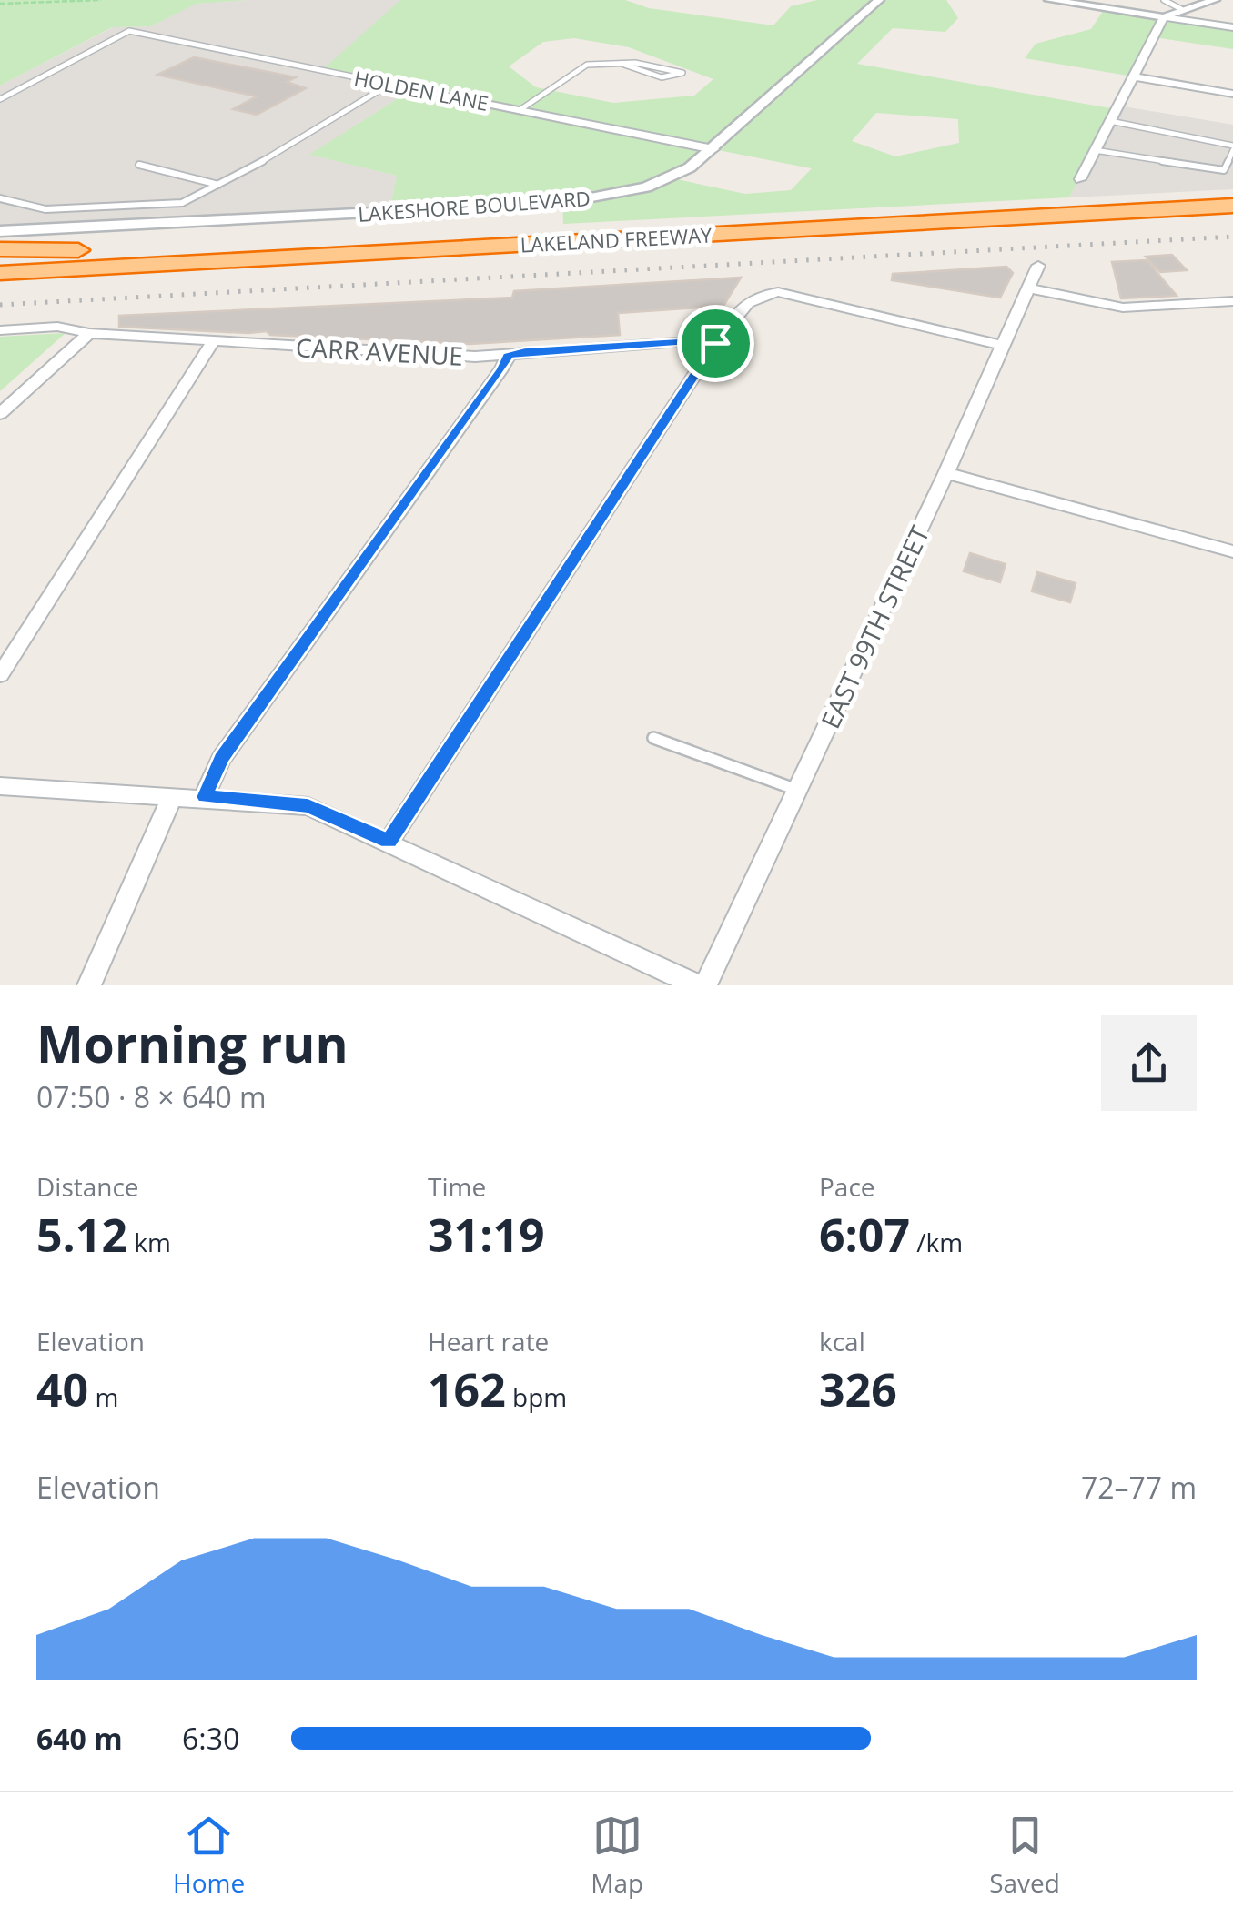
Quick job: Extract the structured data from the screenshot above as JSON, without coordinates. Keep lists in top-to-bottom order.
{
  "streets": {
    "highway": ["LAKELAND FREEWAY"],
    "street": [
      "HOLDEN LANE",
      "LAKESHORE BOULEVARD",
      "CARR AVENUE",
      "EAST 99TH STREET"
    ]
  },
  "crossings": [
    ["HOLDEN LANE", "LAKESHORE BOULEVARD"]
  ],
  "page": {
    "heading": ["Morning run", "07:50 · 8 × 640 m"],
    "stats": [
      ["Distance", "5.12 km"],
      ["Time", "31:19"],
      ["Pace", "6:07 /km"],
      ["Elevation", "40 m"],
      ["Heart rate", "162 bpm"],
      ["kcal", "326"]
    ],
    "chart": ["Elevation", "72–77 m"],
    "list": [
      {
        "name": "640 m",
        "note": "6:30"
      }
    ],
    "tabs": ["Home", "Map", "Saved"]
  }
}
